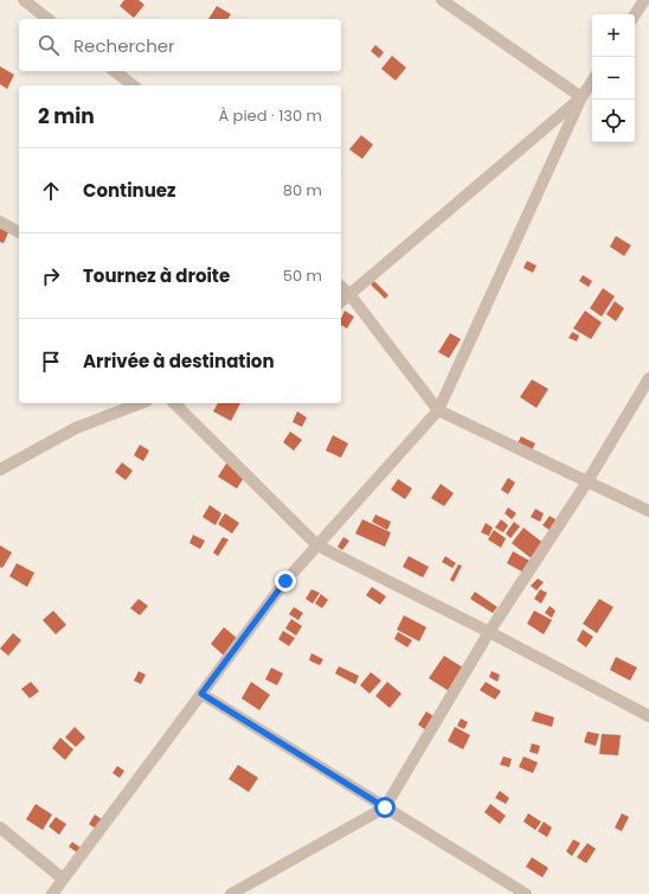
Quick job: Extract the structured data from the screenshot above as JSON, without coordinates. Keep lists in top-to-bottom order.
{
  "page": {
    "map_buttons": ["+", "−"],
    "search": "Rechercher",
    "heading": ["2 min", "À pied · 130 m"],
    "list": [
      ["Continuez", "80 m"],
      ["Tournez à droite", "50 m"],
      "Arrivée à destination"
    ]
  }
}
